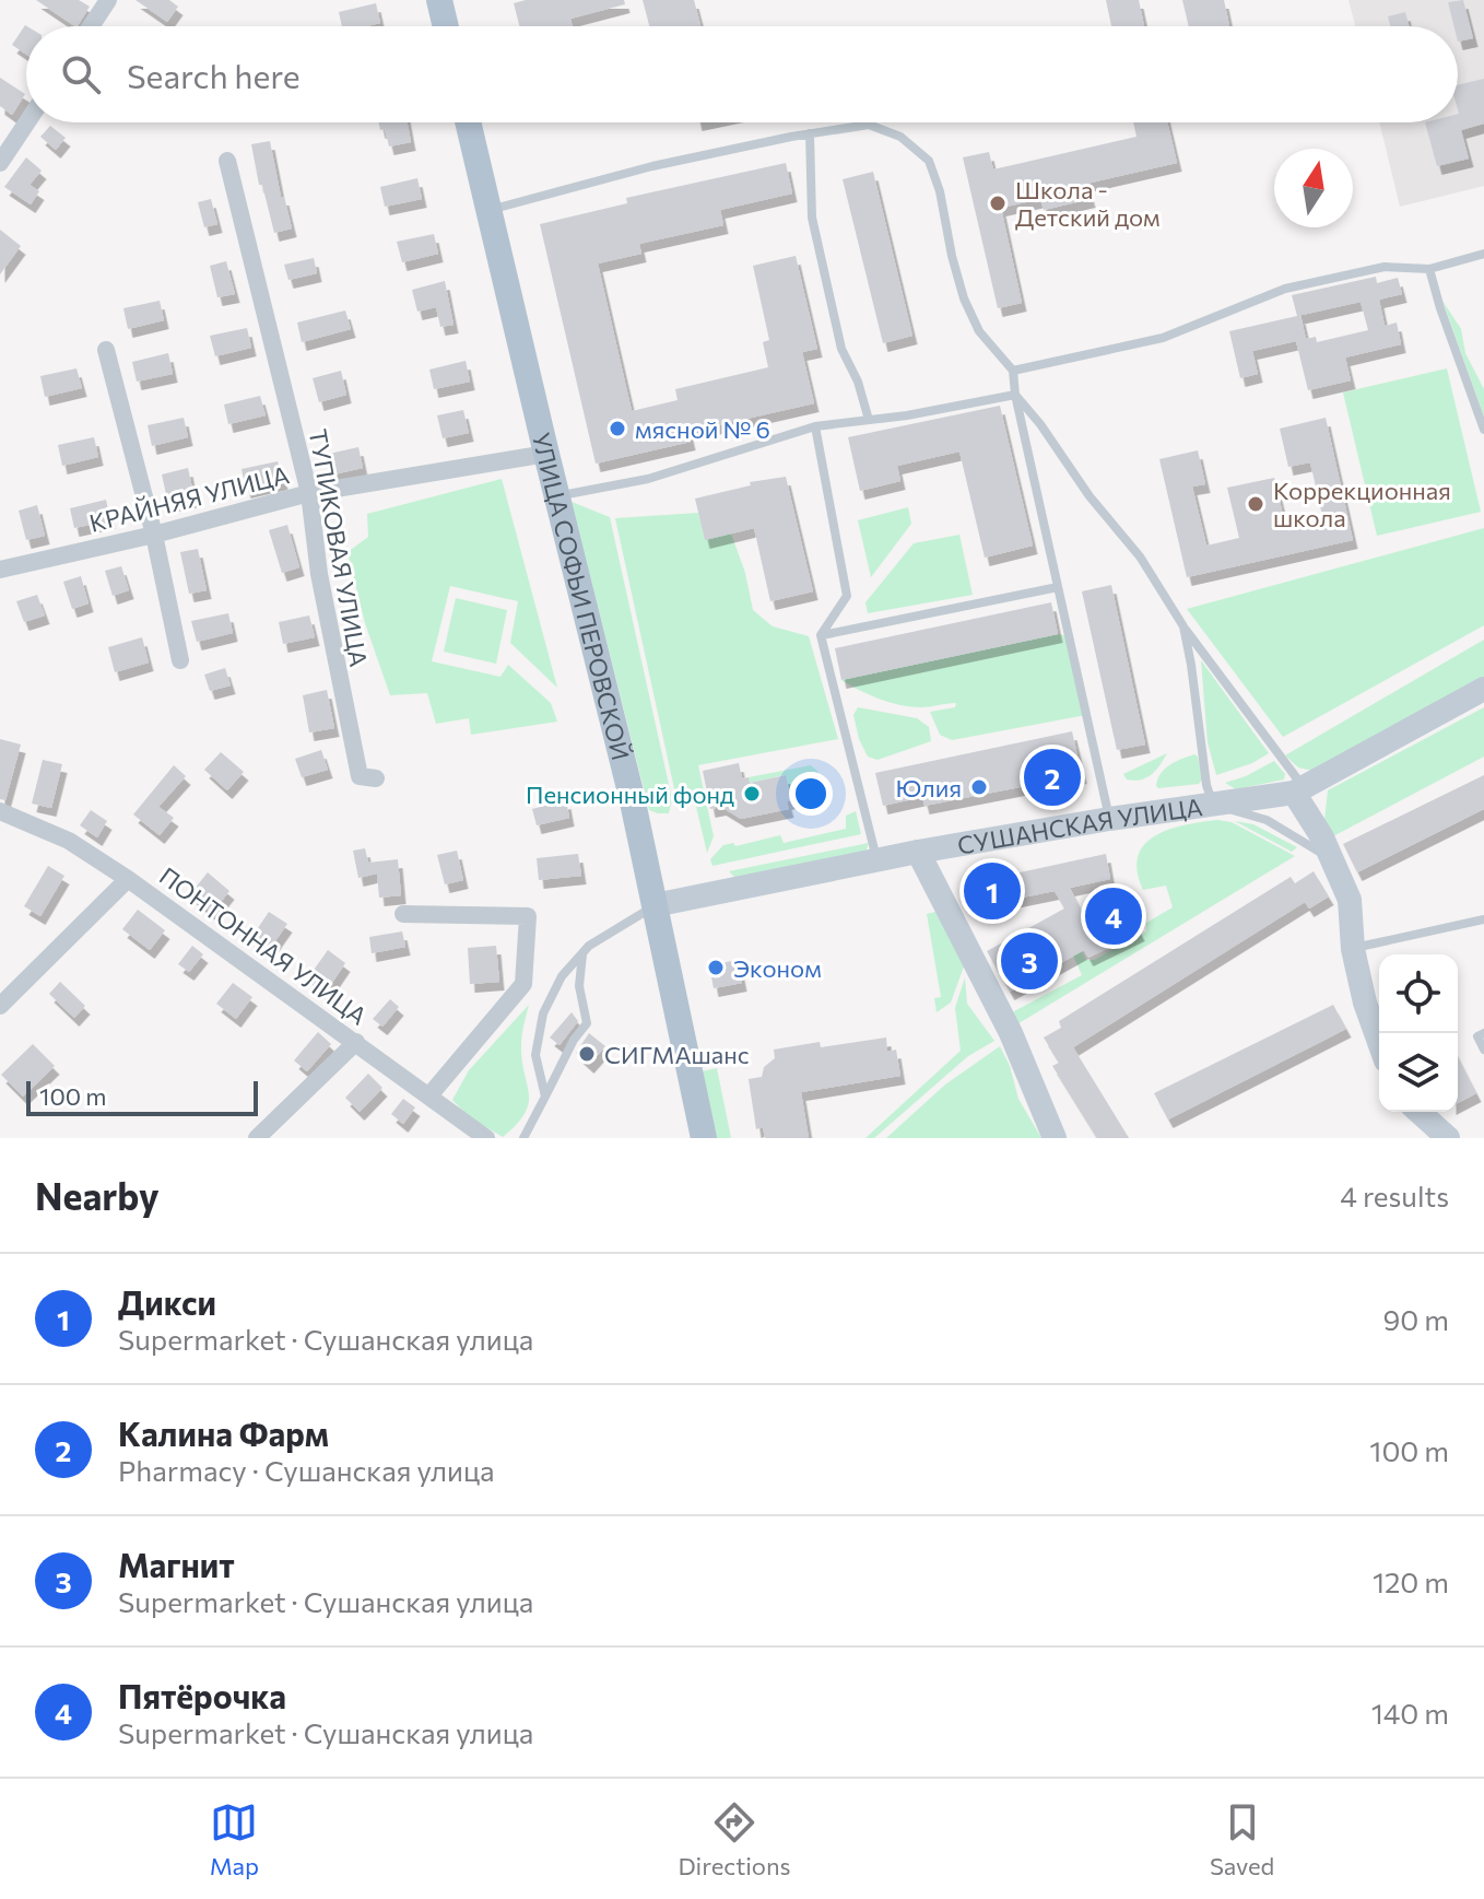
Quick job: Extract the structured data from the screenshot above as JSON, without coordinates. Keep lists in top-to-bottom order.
{
  "streets": {
    "main road": ["УЛИЦА СОФЬИ ПЕРОВСКОЙ", "СУШАНСКАЯ УЛИЦА"],
    "street": ["КРАЙНЯЯ УЛИЦА", "ТУПИКОВАЯ УЛИЦА", "ПОНТОННАЯ УЛИЦА"]
  },
  "crossings": [
    ["КРАЙНЯЯ УЛИЦА", "ТУПИКОВАЯ УЛИЦА"],
    ["КРАЙНЯЯ УЛИЦА", "УЛИЦА СОФЬИ ПЕРОВСКОЙ"],
    ["УЛИЦА СОФЬИ ПЕРОВСКОЙ", "СУШАНСКАЯ УЛИЦА"]
  ],
  "places": [
    "Школа - Детский дом",
    "мясной № 6",
    "Коррекционная школа",
    "Юлия",
    "Пенсионный фонд",
    "Эконом",
    "СИГМАшанс"
  ],
  "scale_bar": "100 m",
  "north": "top",
  "page": {
    "search": "Search here",
    "pins": [
      "2",
      "1",
      "4",
      "3"
    ],
    "scale": "100 m",
    "heading": ["Nearby", "4 results"],
    "list": [
      {
        "mark": "1",
        "name": "Дикси",
        "note": "Supermarket · Сушанская улица",
        "value": "90 m"
      },
      {
        "mark": "2",
        "name": "Калина Фарм",
        "note": "Pharmacy · Сушанская улица",
        "value": "100 m"
      },
      {
        "mark": "3",
        "name": "Магнит",
        "note": "Supermarket · Сушанская улица",
        "value": "120 m"
      },
      {
        "mark": "4",
        "name": "Пятёрочка",
        "note": "Supermarket · Сушанская улица",
        "value": "140 m"
      }
    ],
    "nav": ["Map", "Directions", "Saved"]
  }
}
